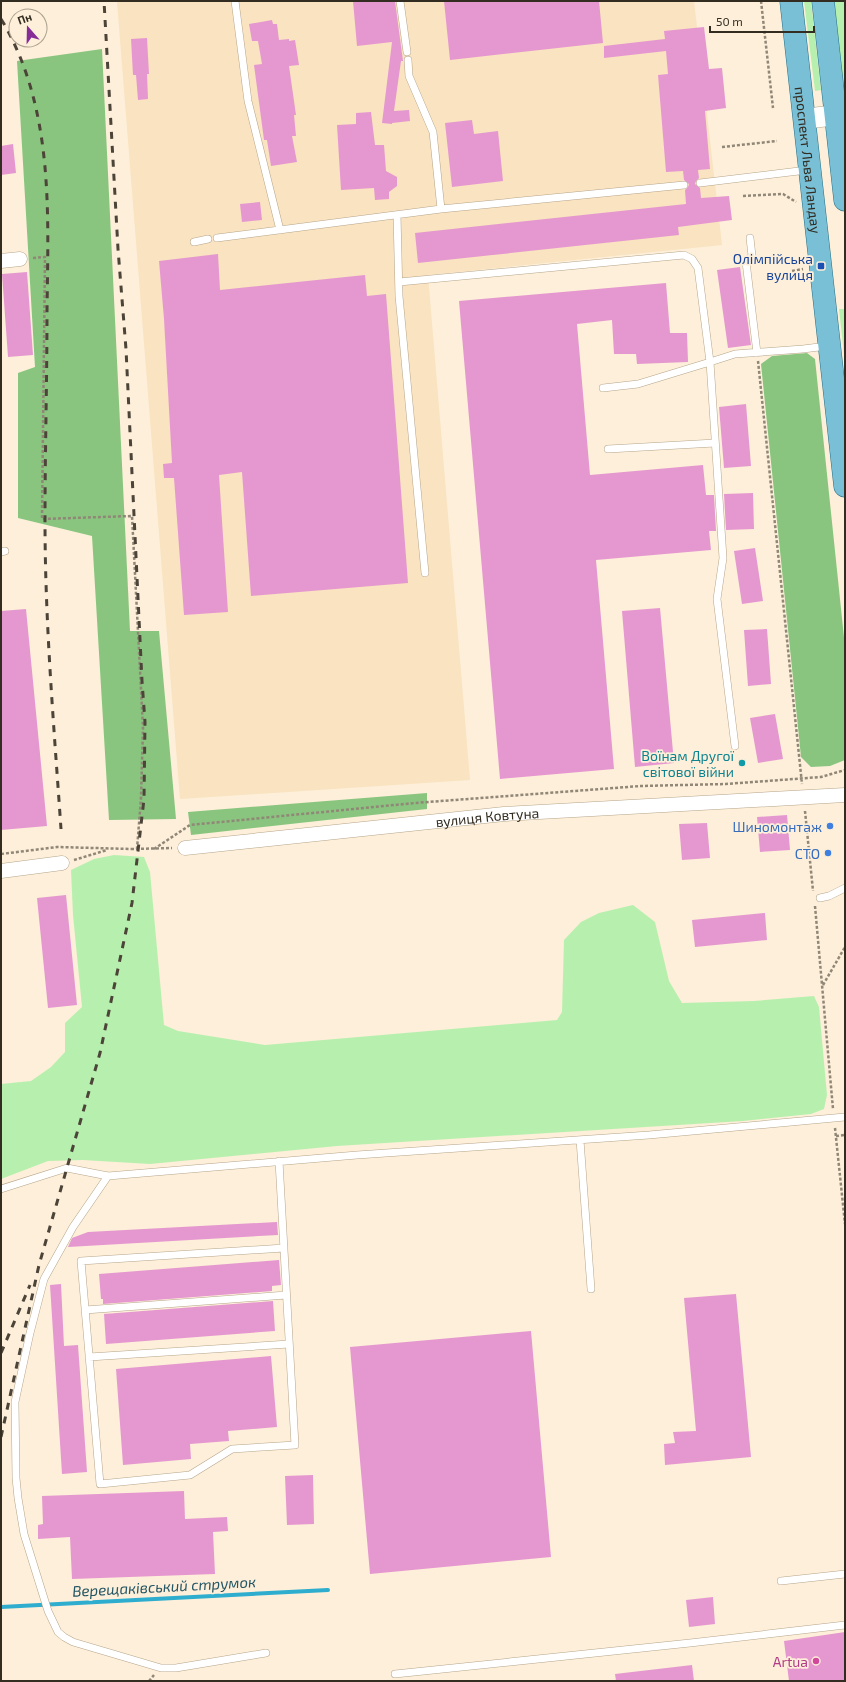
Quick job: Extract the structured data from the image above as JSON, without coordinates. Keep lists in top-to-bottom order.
{
  "streets": {
    "main road": ["проспект Льва Ландау"],
    "street": ["вулиця Ковтуна"]
  },
  "water": ["Верещаківський струмок"],
  "places": {
    "transit": ["Олімпійська вулиця"],
    "other": [
      "Воїнам Другої світової війни",
      "Шиномонтаж",
      "СТО",
      "Artua"
    ]
  },
  "scale_bar": "50 m",
  "north": "top"
}
